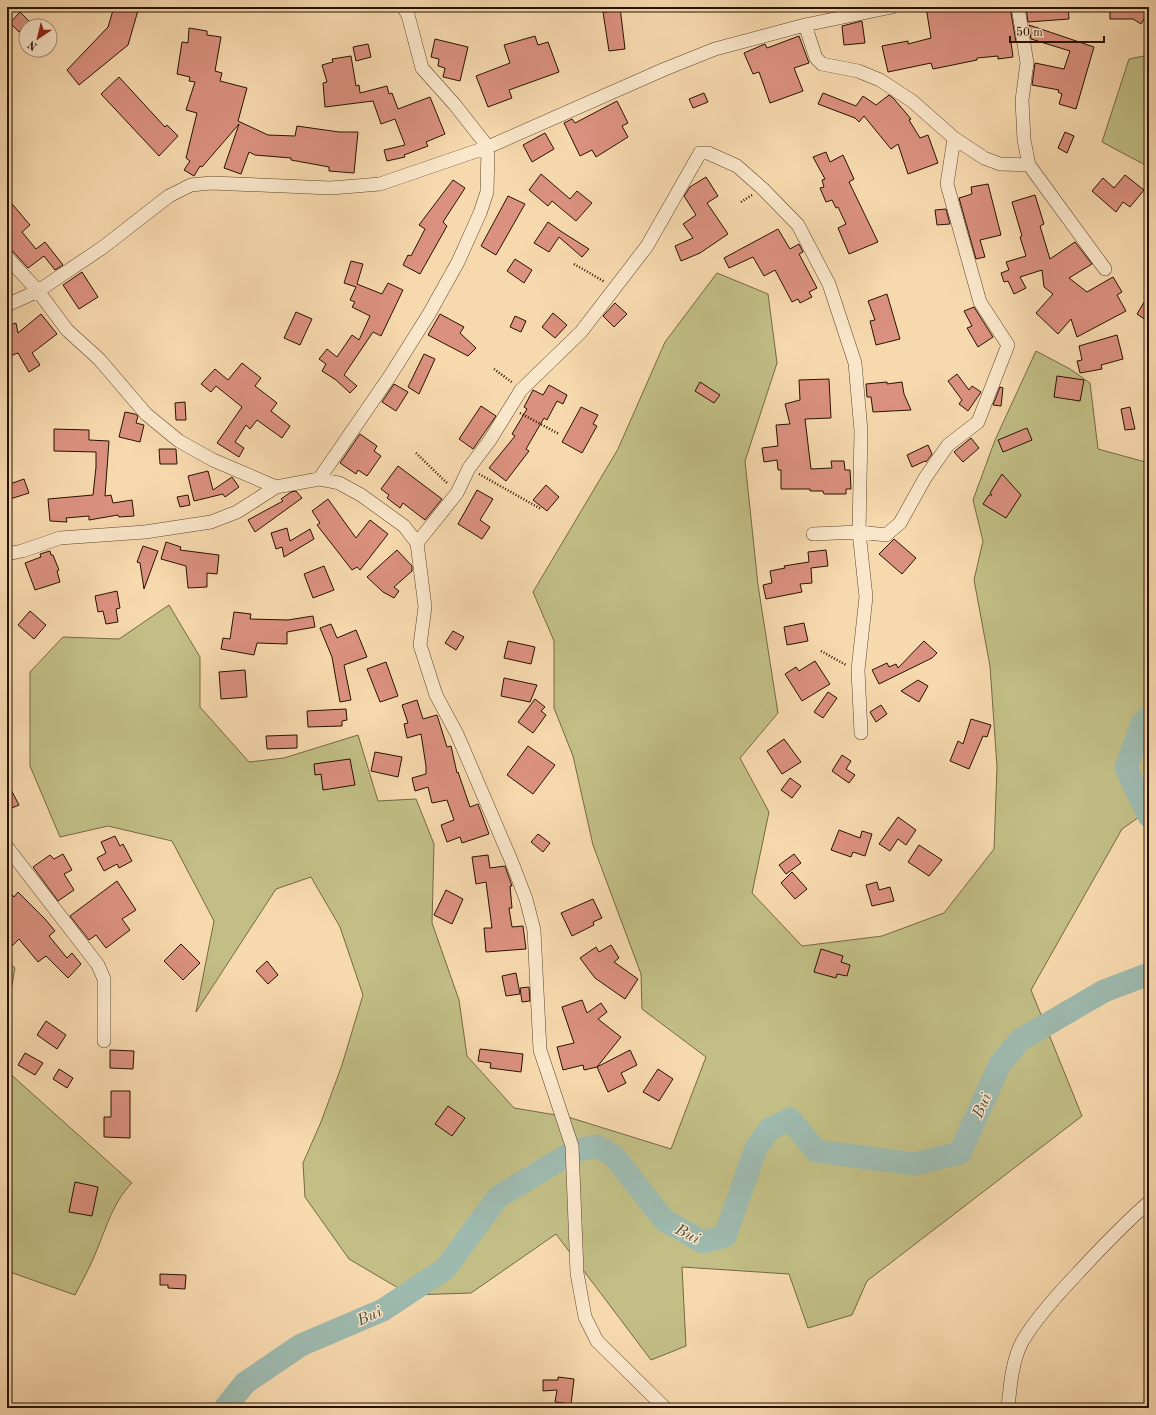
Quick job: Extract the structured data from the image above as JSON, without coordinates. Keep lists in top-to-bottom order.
{
  "water": ["Bui"],
  "scale_bar": "50 m",
  "north": "bottom left"
}
